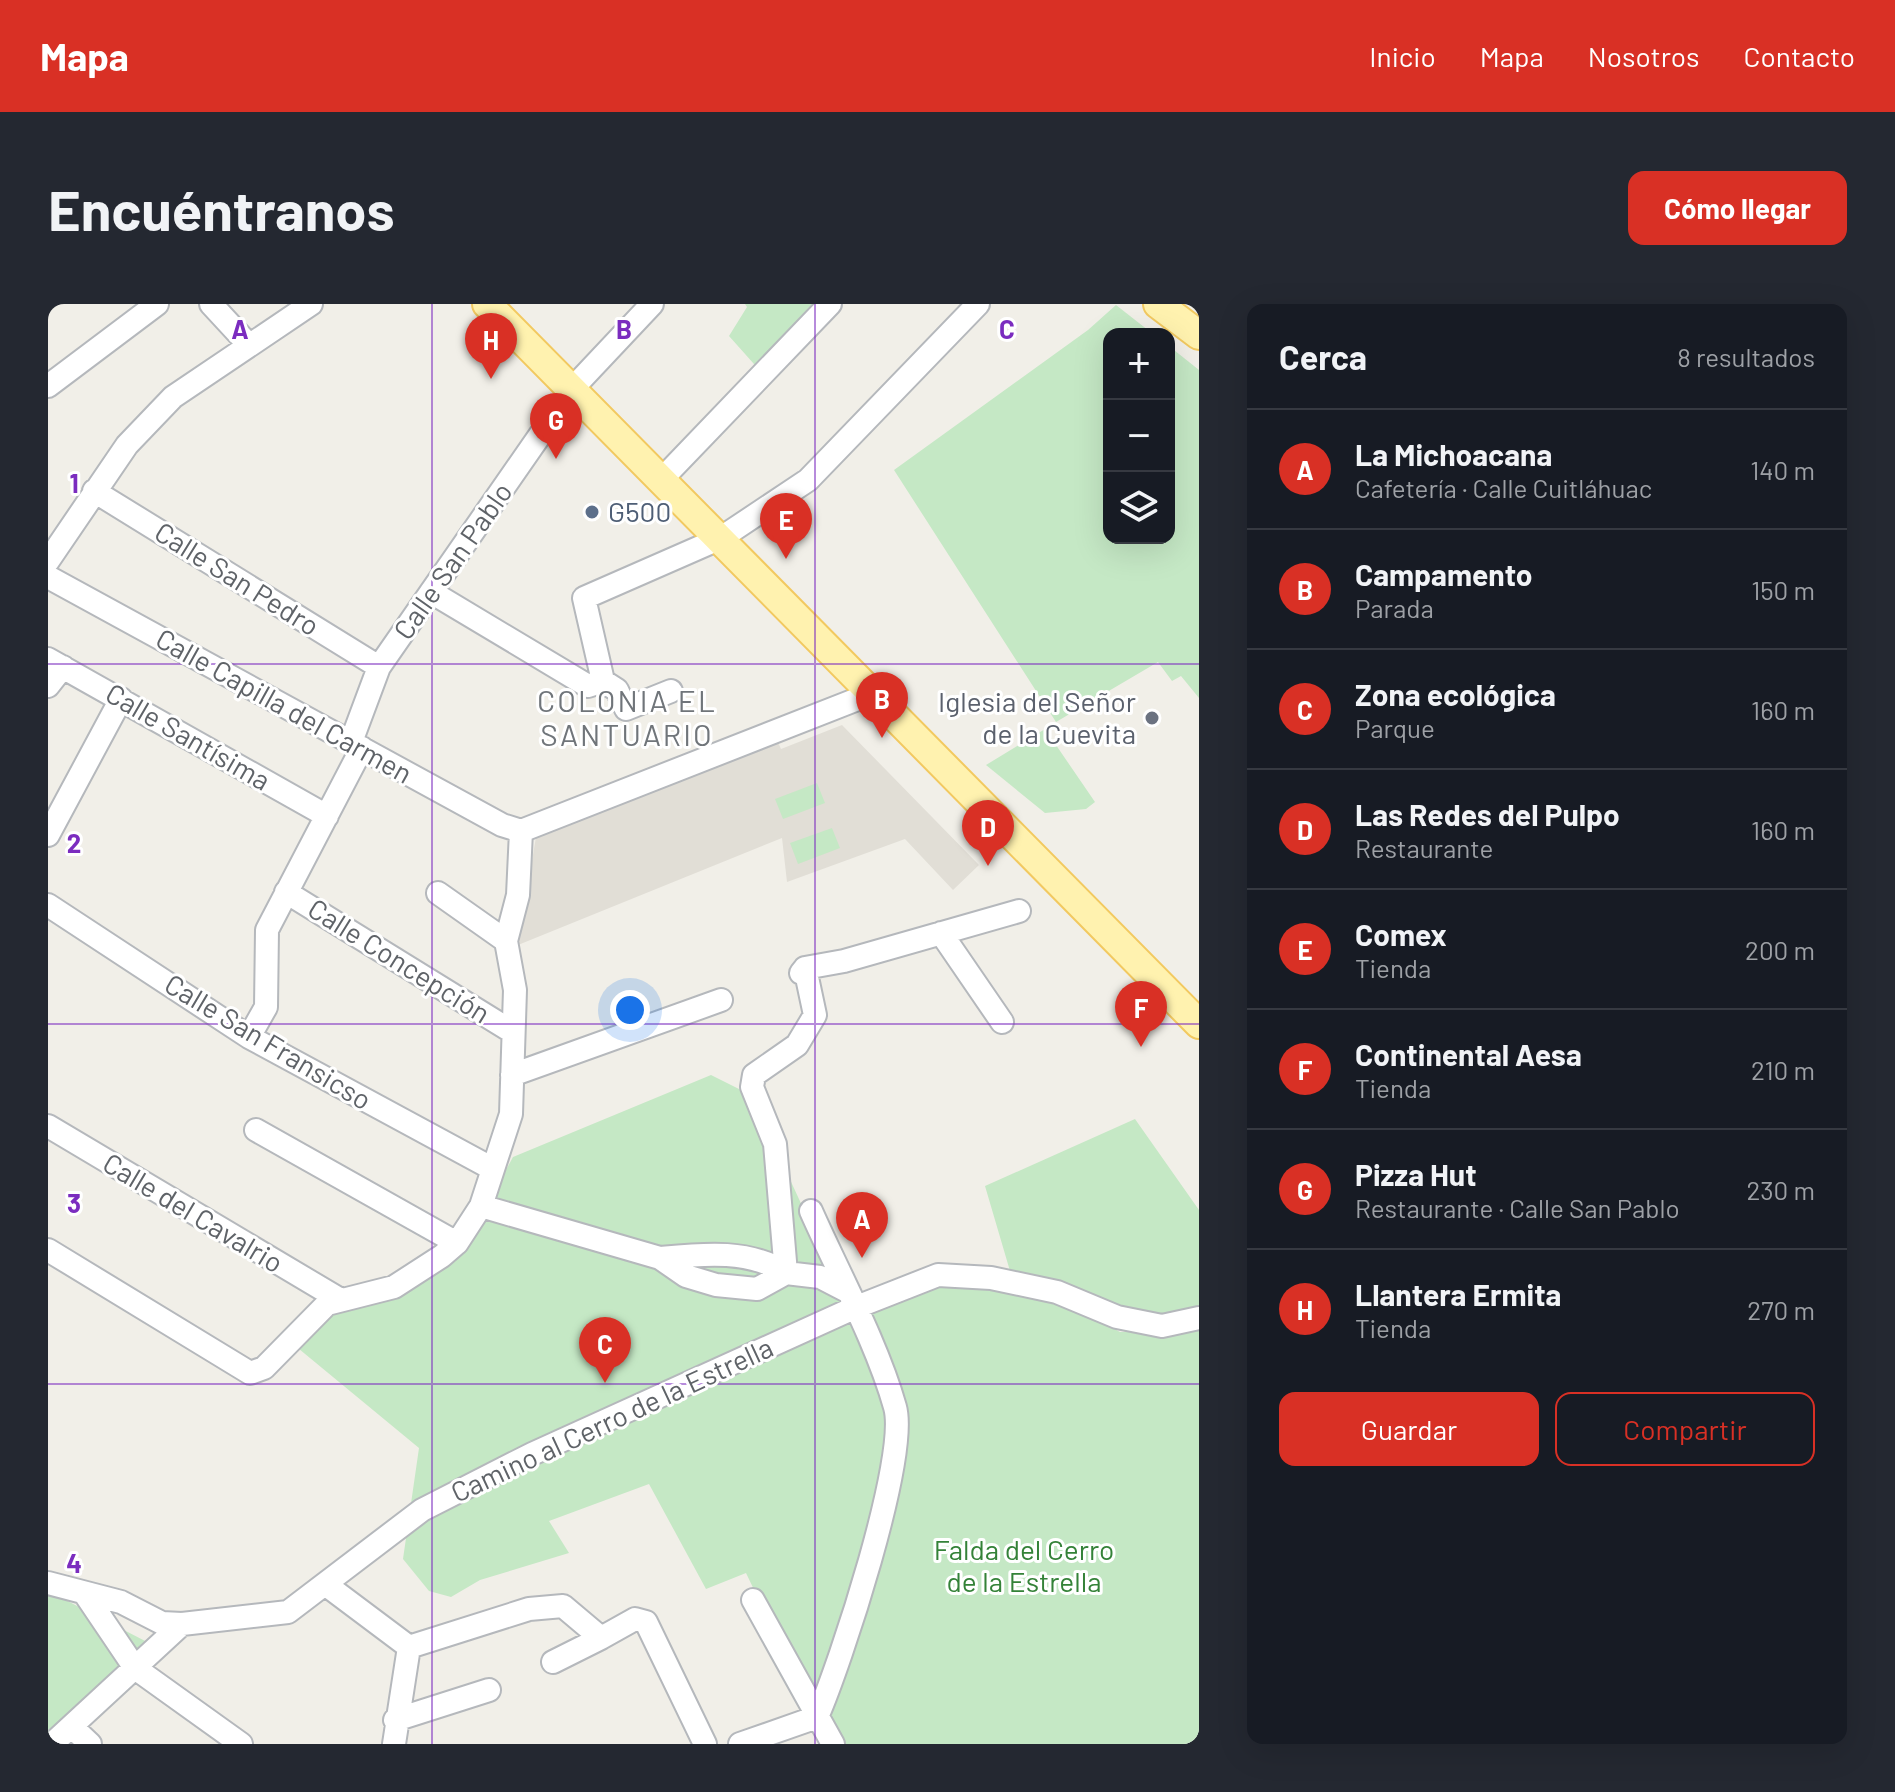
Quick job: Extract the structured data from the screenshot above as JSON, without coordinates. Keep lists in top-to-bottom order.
{
  "streets": {
    "street": [
      "Calle San Pablo",
      "Calle San Pedro",
      "Calle Capilla del Carmen",
      "Calle Santísima",
      "Calle Concepción",
      "Calle San Fransicso",
      "Calle del Cavalrio",
      "Camino al Cerro de la Estrella"
    ]
  },
  "crossings": [
    ["Calle San Pablo", "Calle San Pedro"],
    ["Calle San Pablo", "Calle Capilla del Carmen"],
    ["Calle San Pablo", "Calle Santísima"],
    ["Calle San Pablo", "Calle Concepción"],
    ["Calle San Pablo", "Calle San Fransicso"]
  ],
  "districts": ["COLONIA EL SANTUARIO"],
  "parks": ["Falda del Cerro de la Estrella"],
  "places": ["G500", "Iglesia del Señor de la Cuevita"],
  "page": {
    "header": "Mapa",
    "nav": [
      "Inicio",
      "Mapa",
      "Nosotros",
      "Contacto"
    ],
    "buttons": [
      "Cómo llegar",
      ["Guardar", "Compartir"]
    ],
    "title": "Encuéntranos",
    "heading": ["Cerca", "8 resultados"],
    "pins": [
      "H",
      "G",
      "E",
      "B",
      "D",
      "F",
      "A",
      "C"
    ],
    "map_buttons": ["+", "−"],
    "list": [
      {
        "mark": "A",
        "name": "La Michoacana",
        "note": "Cafetería · Calle Cuitláhuac",
        "value": "140 m"
      },
      {
        "mark": "B",
        "name": "Campamento",
        "note": "Parada",
        "value": "150 m"
      },
      {
        "mark": "C",
        "name": "Zona ecológica",
        "note": "Parque",
        "value": "160 m"
      },
      {
        "mark": "D",
        "name": "Las Redes del Pulpo",
        "note": "Restaurante",
        "value": "160 m"
      },
      {
        "mark": "E",
        "name": "Comex",
        "note": "Tienda",
        "value": "200 m"
      },
      {
        "mark": "F",
        "name": "Continental Aesa",
        "note": "Tienda",
        "value": "210 m"
      },
      {
        "mark": "G",
        "name": "Pizza Hut",
        "note": "Restaurante · Calle San Pablo",
        "value": "230 m"
      },
      {
        "mark": "H",
        "name": "Llantera Ermita",
        "note": "Tienda",
        "value": "270 m"
      }
    ]
  },
  "grid": {
    "columns": ["A", "B", "C"],
    "rows": [
      "1",
      "2",
      "3",
      "4"
    ]
  }
}
